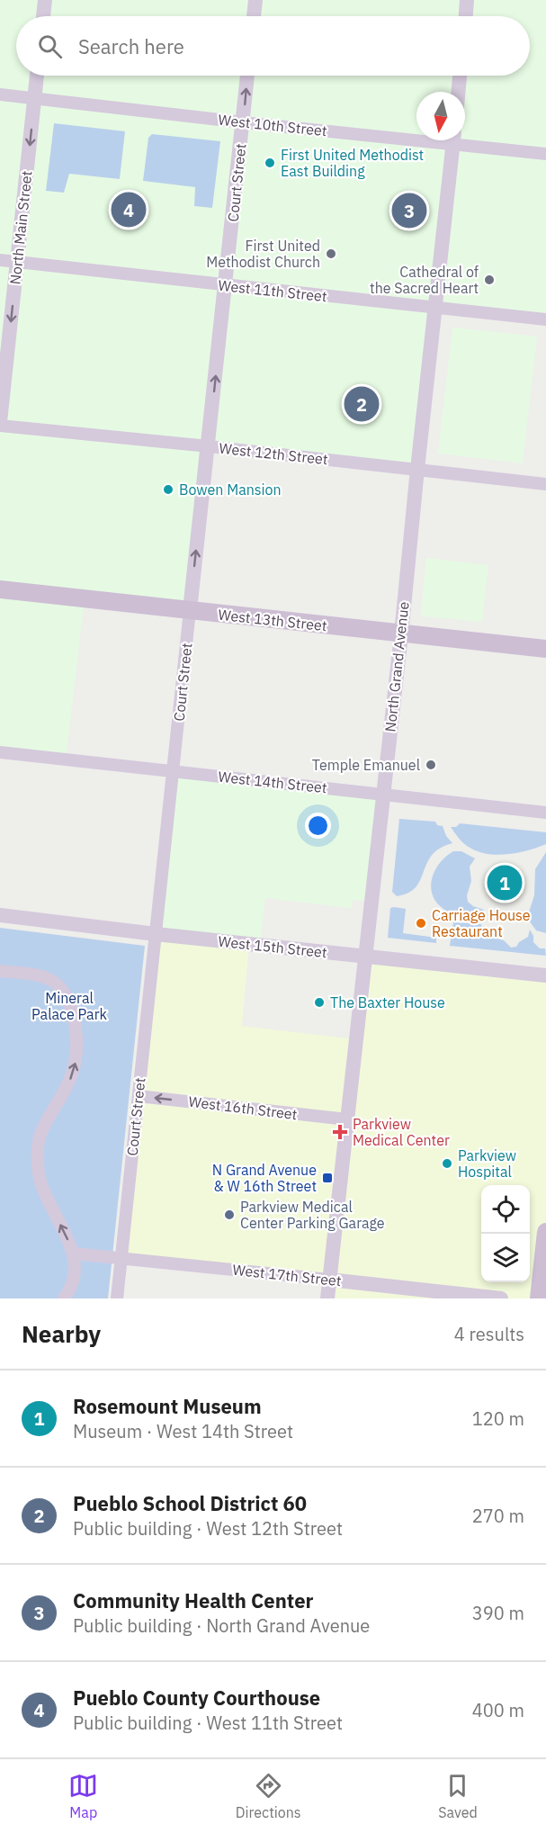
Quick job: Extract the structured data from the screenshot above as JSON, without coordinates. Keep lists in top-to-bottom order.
{
  "streets": {
    "main road": ["West 13th Street"],
    "street": [
      "West 10th Street",
      "Court Street",
      "North Main Street",
      "West 11th Street",
      "West 12th Street",
      "North Grand Avenue",
      "West 14th Street",
      "West 15th Street",
      "West 16th Street",
      "West 17th Street"
    ]
  },
  "crossings": [
    ["West 10th Street", "Court Street"],
    ["West 10th Street", "North Main Street"],
    ["Court Street", "West 11th Street"],
    ["Court Street", "West 12th Street"],
    ["Court Street", "West 13th Street"],
    ["Court Street", "West 14th Street"],
    ["Court Street", "West 15th Street"],
    ["Court Street", "West 16th Street"],
    ["Court Street", "West 17th Street"],
    ["North Main Street", "West 11th Street"],
    ["North Main Street", "West 12th Street"],
    ["West 11th Street", "North Grand Avenue"],
    ["West 12th Street", "North Grand Avenue"],
    ["West 13th Street", "North Grand Avenue"],
    ["North Grand Avenue", "West 14th Street"],
    ["North Grand Avenue", "West 15th Street"],
    ["North Grand Avenue", "West 16th Street"],
    ["North Grand Avenue", "West 17th Street"]
  ],
  "one_way": ["North Main Street", "West 16th Street"],
  "parks": ["Mineral Palace Park"],
  "places": {
    "other": [
      "First United Methodist East Building",
      "First United Methodist Church",
      "Cathedral of the Sacred Heart",
      "Bowen Mansion",
      "Temple Emanuel",
      "Carriage House Restaurant",
      "The Baxter House",
      "Parkview Hospital",
      "Parkview Medical Center Parking Garage"
    ],
    "health": ["Parkview Medical Center"],
    "transit": ["N Grand Avenue & W 16th Street"]
  },
  "north": "bottom",
  "page": {
    "search": "Search here",
    "pins": [
      "4",
      "3",
      "2",
      "1"
    ],
    "heading": ["Nearby", "4 results"],
    "list": [
      {
        "mark": "1",
        "name": "Rosemount Museum",
        "note": "Museum · West 14th Street",
        "value": "120 m"
      },
      {
        "mark": "2",
        "name": "Pueblo School District 60",
        "note": "Public building · West 12th Street",
        "value": "270 m"
      },
      {
        "mark": "3",
        "name": "Community Health Center",
        "note": "Public building · North Grand Avenue",
        "value": "390 m"
      },
      {
        "mark": "4",
        "name": "Pueblo County Courthouse",
        "note": "Public building · West 11th Street",
        "value": "400 m"
      }
    ],
    "nav": ["Map", "Directions", "Saved"]
  }
}
